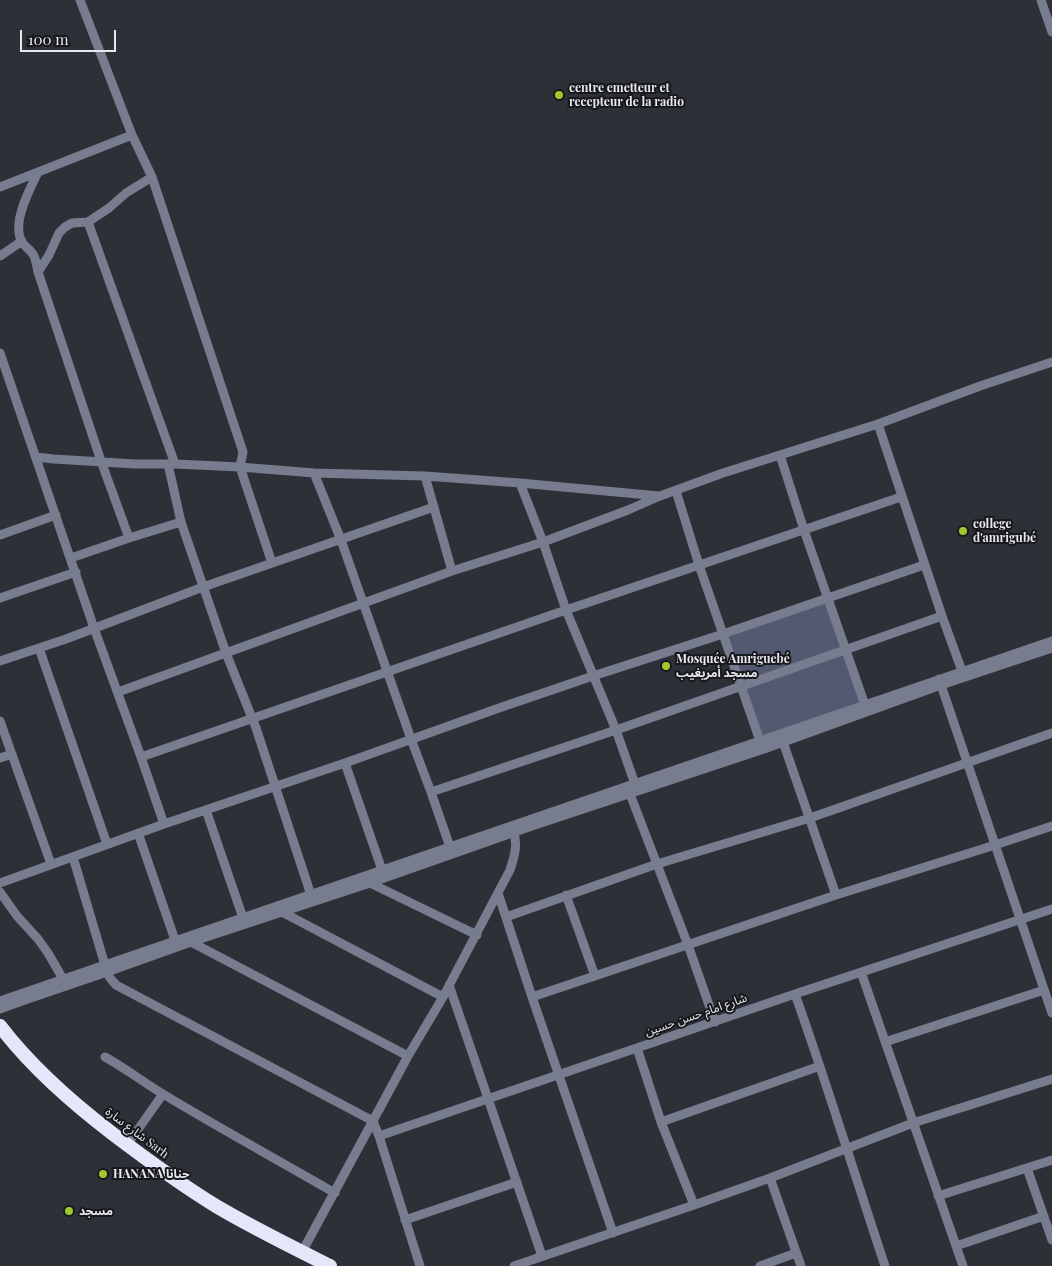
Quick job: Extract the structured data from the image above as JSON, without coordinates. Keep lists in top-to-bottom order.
{
  "streets": {
    "highway": ["شارع سارة Sarh"],
    "street": ["شارع امام حسن حسين"]
  },
  "places": [
    "centre emetteur et recepteur de la radio",
    "college d'amrigubé",
    "Mosquée Amriguebé مسجد أمريغيب",
    "HANANA حنانا",
    "مسجد"
  ],
  "scale_bar": "100 m"
}
